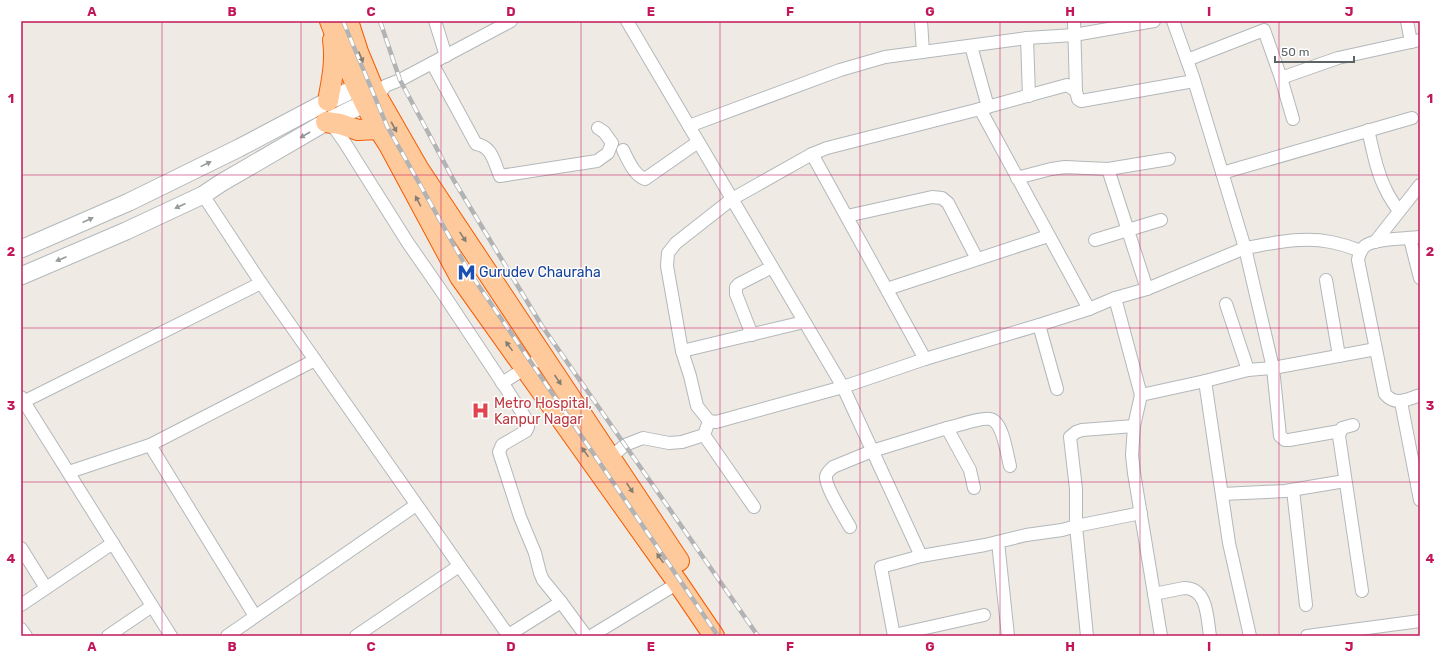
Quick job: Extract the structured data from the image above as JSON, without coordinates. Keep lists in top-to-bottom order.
{
  "places": {
    "metro station": ["Gurudev Chauraha"],
    "hospital": ["Metro Hospital, Kanpur Nagar"]
  },
  "scale_bar": "50 m",
  "grid": {
    "columns": [
      "A",
      "B",
      "C",
      "D",
      "E",
      "F",
      "G",
      "H",
      "I",
      "J"
    ],
    "rows": [
      "1",
      "2",
      "3",
      "4"
    ]
  }
}
